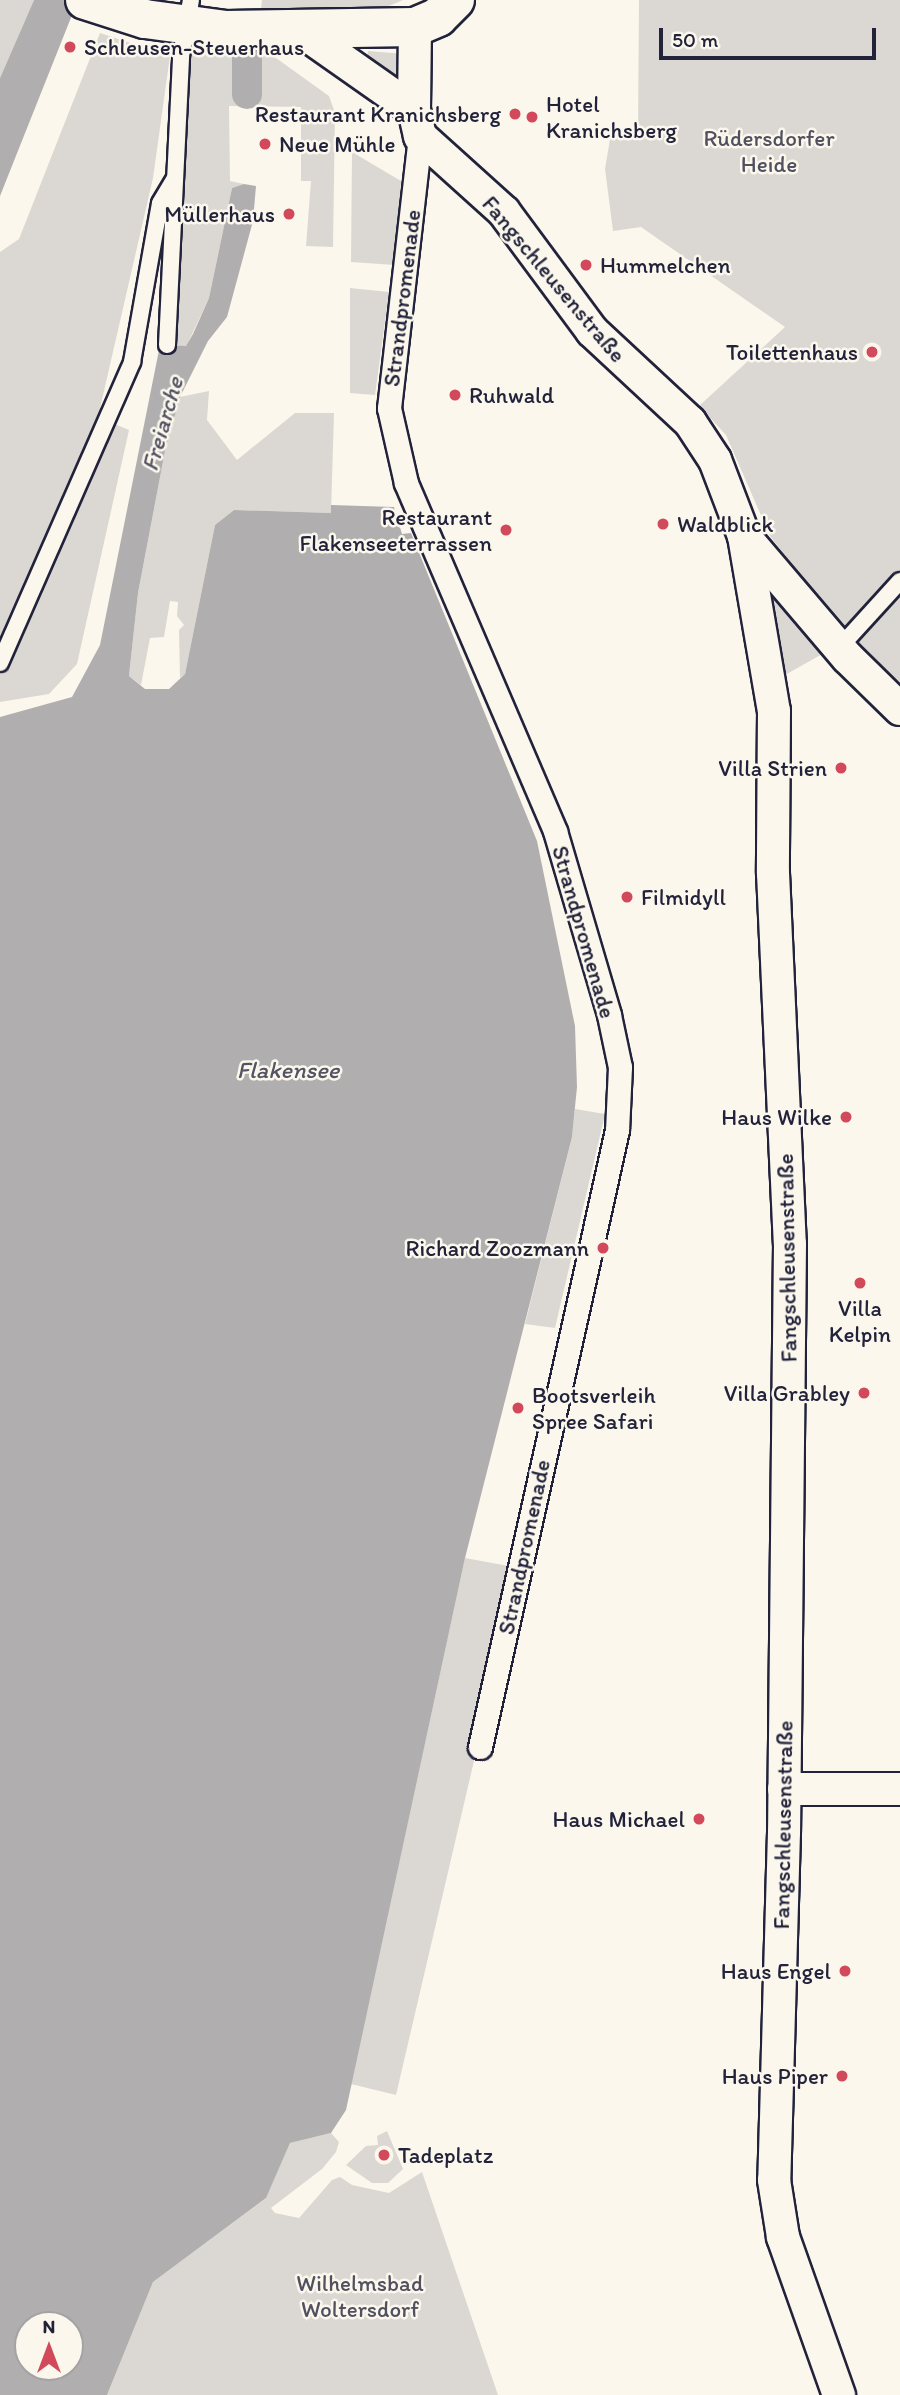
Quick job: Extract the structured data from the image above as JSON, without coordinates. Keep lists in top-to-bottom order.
{
  "streets": {
    "street": ["Fangschleusenstraße", "Strandpromenade"]
  },
  "crossings": [
    ["Fangschleusenstraße", "Strandpromenade"]
  ],
  "water": ["Freiarche", "Flakensee"],
  "parks": ["Rüdersdorfer Heide", "Wilhelmsbad Woltersdorf"],
  "places": [
    "Schleusen-Steuerhaus",
    "Restaurant Kranichsberg",
    "Hotel Kranichsberg",
    "Neue Mühle",
    "Müllerhaus",
    "Hummelchen",
    "Toilettenhaus",
    "Ruhwald",
    "Waldblick",
    "Restaurant Flakenseeterrassen",
    "Villa Strien",
    "Filmidyll",
    "Haus Wilke",
    "Richard Zoozmann",
    "Villa Kelpin",
    "Villa Grabley",
    "Bootsverleih Spree Safari",
    "Haus Michael",
    "Haus Engel",
    "Haus Piper",
    "Tadeplatz"
  ],
  "scale_bar": "50 m",
  "north": "top"
}
